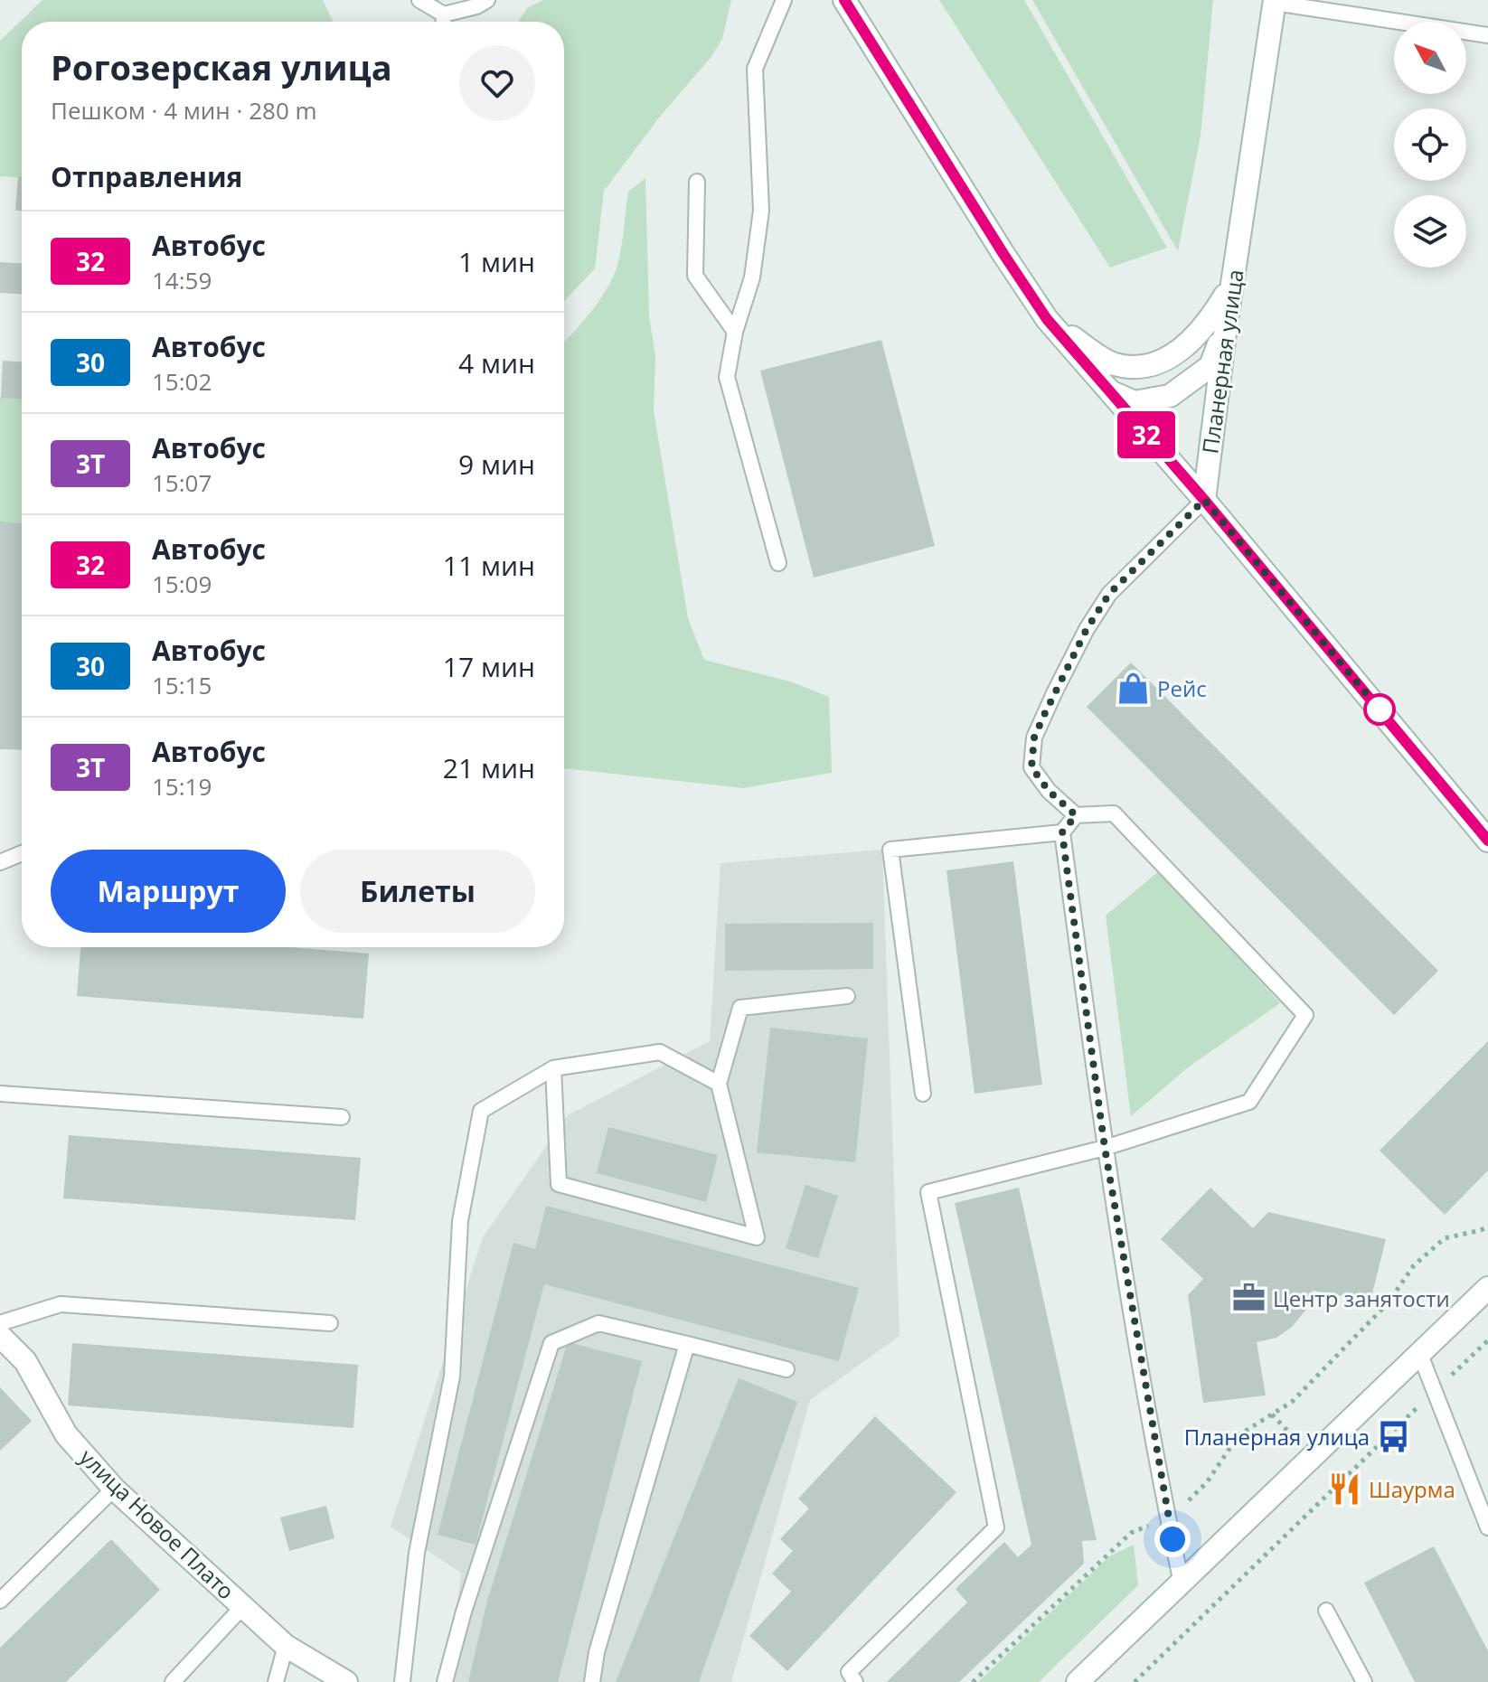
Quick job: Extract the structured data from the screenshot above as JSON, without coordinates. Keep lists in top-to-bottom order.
{
  "streets": {
    "main road": ["Планерная улица", "улица Новое Плато"]
  },
  "places": {
    "shop": ["Рейс"],
    "office": ["Центр занятости"],
    "bus stop": ["Планерная улица"],
    "restaurant": ["Шаурма"]
  },
  "lines": ["bus line 32"],
  "north": "top left",
  "page": {
    "on_map": "32",
    "heading": [
      ["Рогозерская улица", "Пешком · 4 мин · 280 m"],
      "Отправления"
    ],
    "list": [
      {
        "mark": "32",
        "name": "Автобус",
        "note": "14:59",
        "value": "1 мин"
      },
      {
        "mark": "30",
        "name": "Автобус",
        "note": "15:02",
        "value": "4 мин"
      },
      {
        "mark": "3Т",
        "name": "Автобус",
        "note": "15:07",
        "value": "9 мин"
      },
      {
        "mark": "32",
        "name": "Автобус",
        "note": "15:09",
        "value": "11 мин"
      },
      {
        "mark": "30",
        "name": "Автобус",
        "note": "15:15",
        "value": "17 мин"
      },
      {
        "mark": "3Т",
        "name": "Автобус",
        "note": "15:19",
        "value": "21 мин"
      }
    ],
    "buttons": ["Маршрут", "Билеты"]
  }
}
